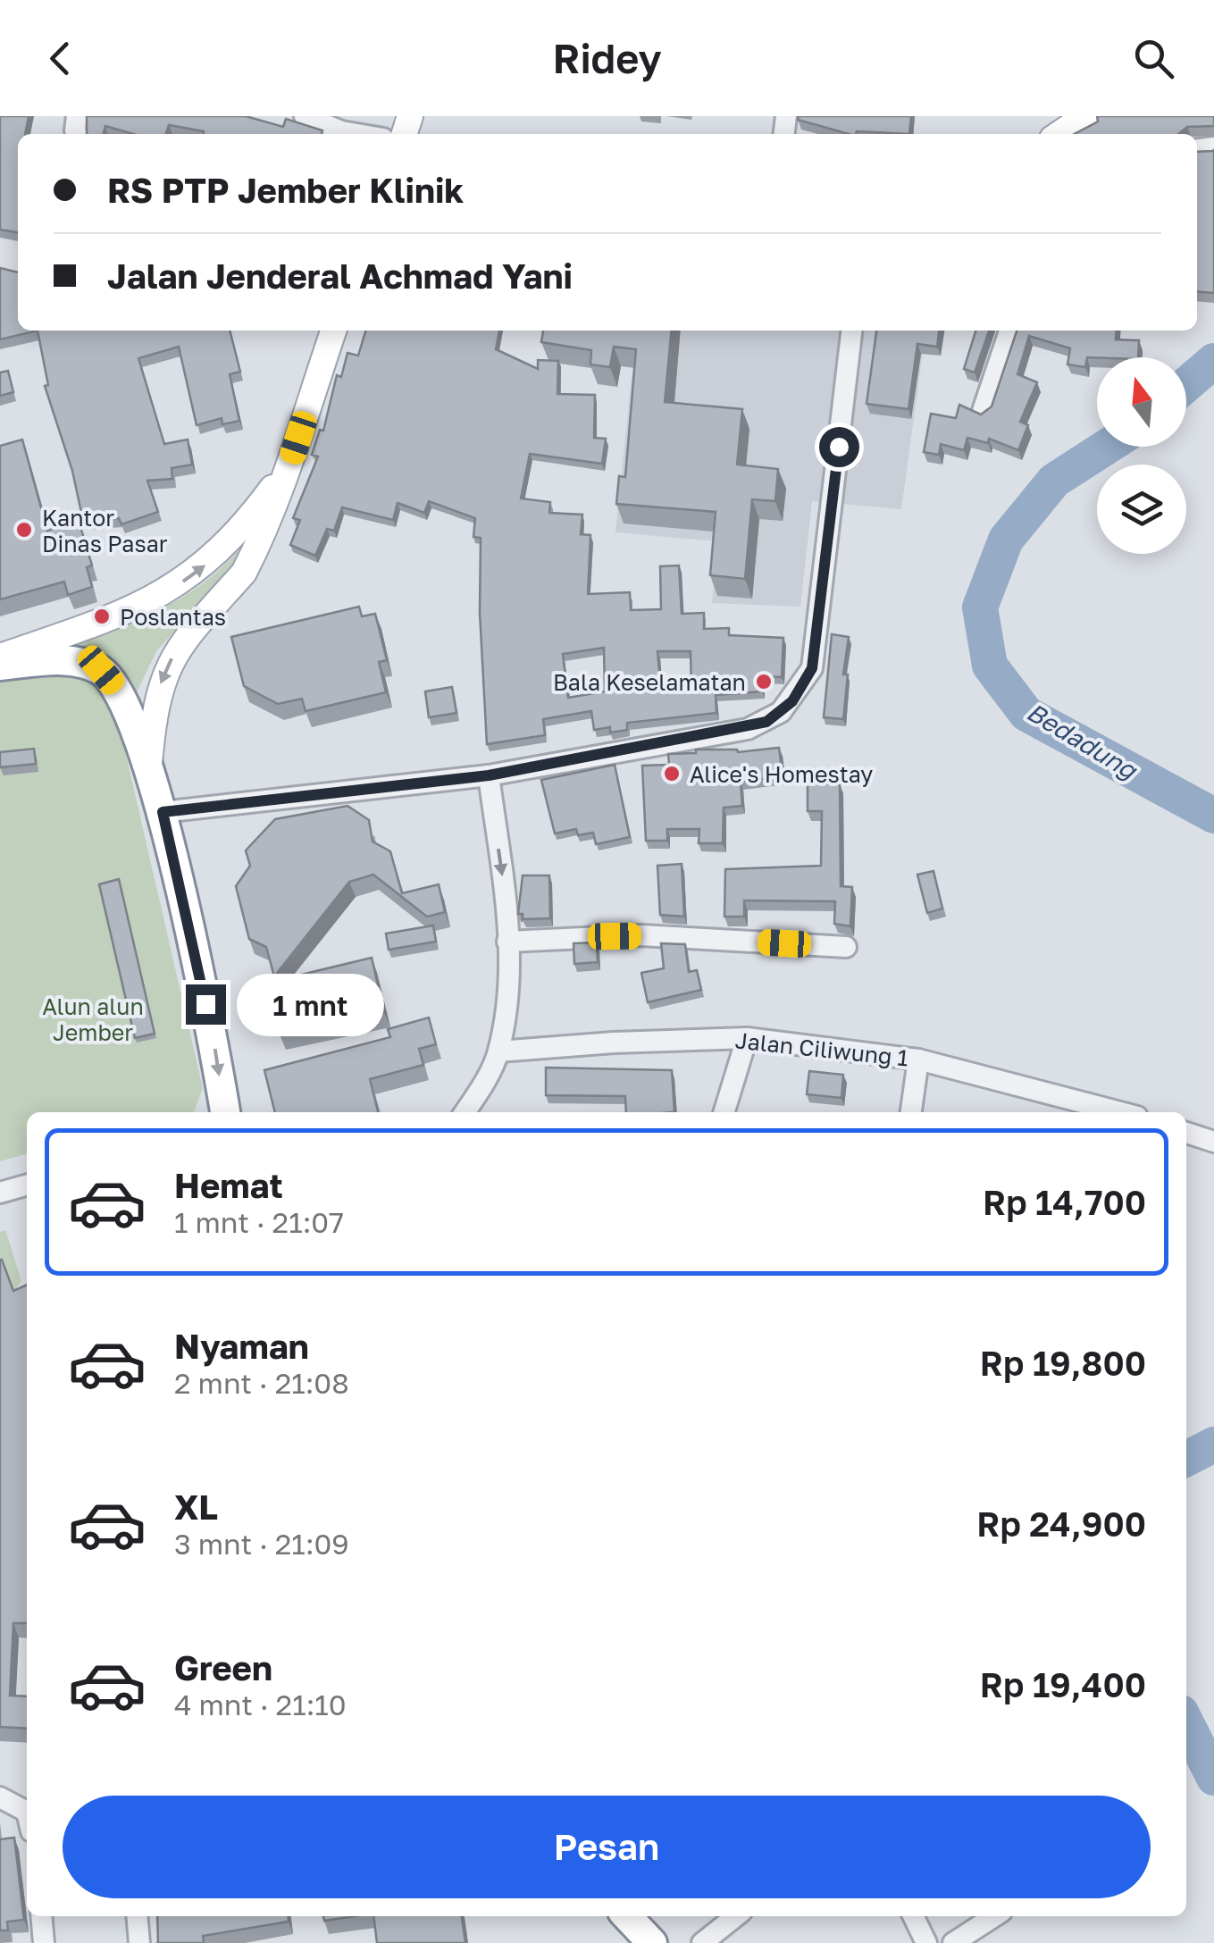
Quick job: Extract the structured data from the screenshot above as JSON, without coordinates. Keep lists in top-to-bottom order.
{
  "streets": {
    "street": ["Jalan Ciliwung 1"]
  },
  "water": ["Bedadung"],
  "parks": ["Alun alun Jember"],
  "places": [
    "Kantor Dinas Pasar",
    "Poslantas",
    "Bala Keselamatan",
    "Alice's Homestay"
  ],
  "north": "top",
  "page": {
    "header": "Ridey",
    "banner": ["RS PTP Jember Klinik", "Jalan Jenderal Achmad Yani"],
    "bubble": "1 mnt",
    "list": [
      {
        "name": "Hemat",
        "note": "1 mnt · 21:07",
        "value": "Rp 14,700"
      },
      {
        "name": "Nyaman",
        "note": "2 mnt · 21:08",
        "value": "Rp 19,800"
      },
      {
        "name": "XL",
        "note": "3 mnt · 21:09",
        "value": "Rp 24,900"
      },
      {
        "name": "Green",
        "note": "4 mnt · 21:10",
        "value": "Rp 19,400"
      }
    ],
    "buttons": "Pesan"
  }
}
